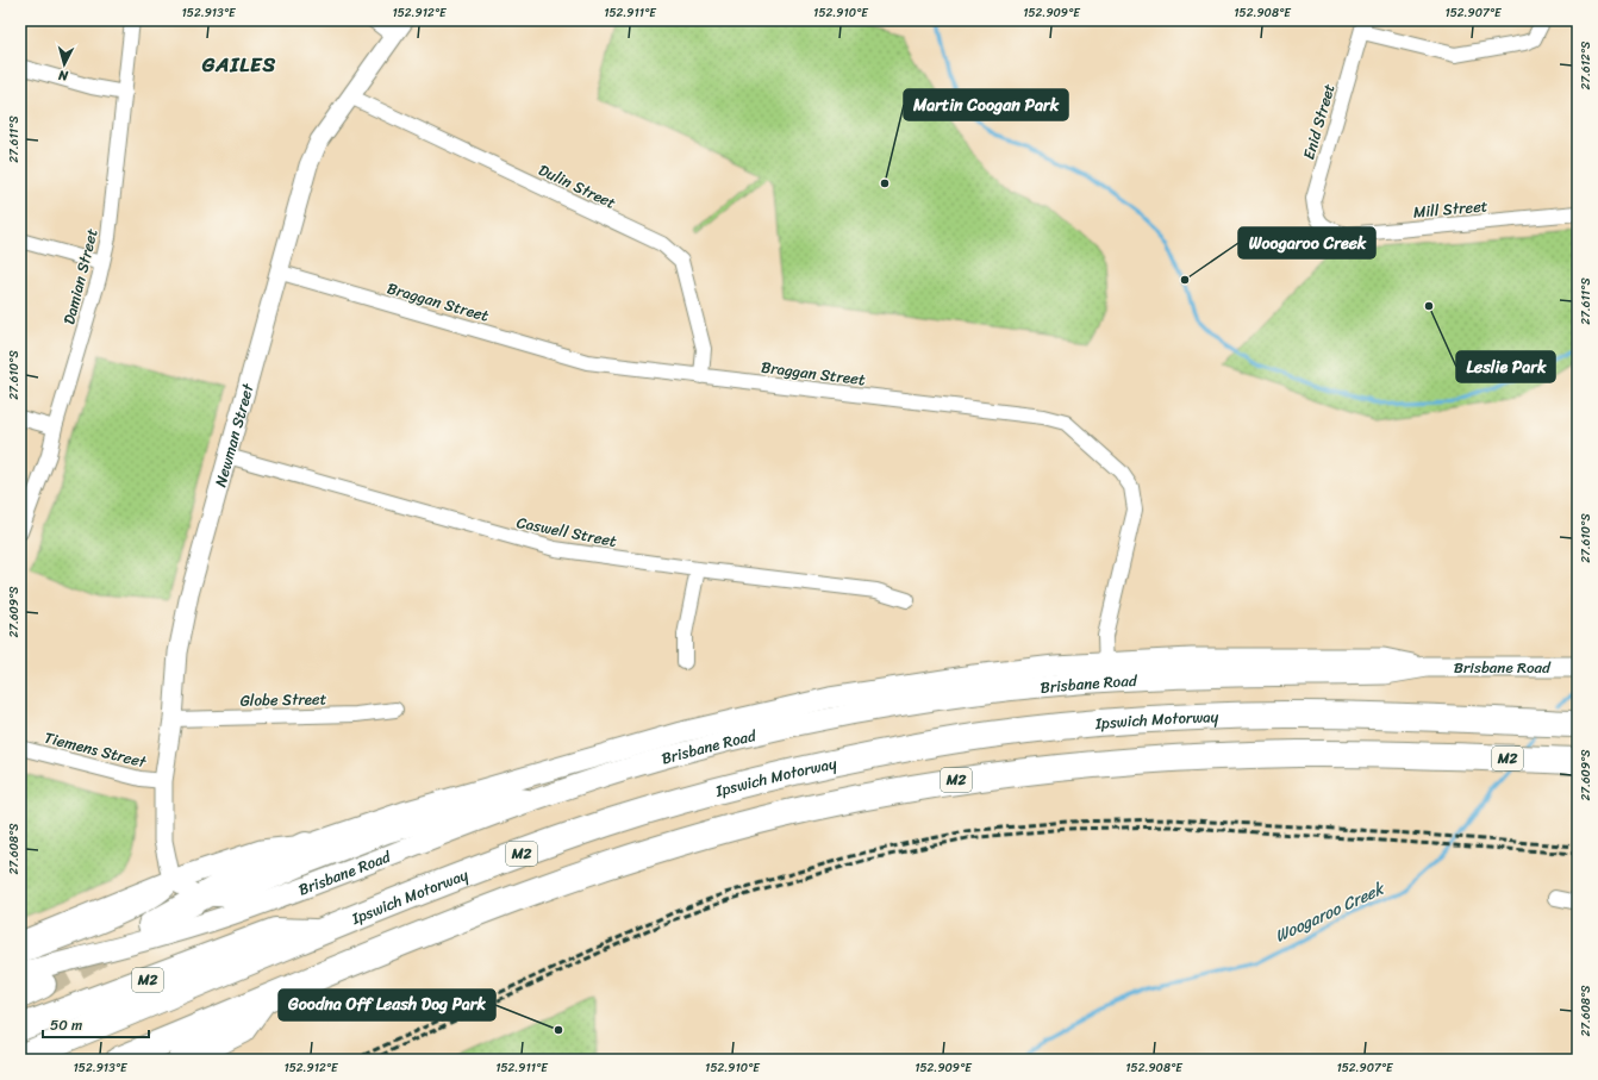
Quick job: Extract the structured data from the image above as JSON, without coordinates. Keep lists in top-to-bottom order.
{
  "streets": {
    "highway": ["Ipswich Motorway", "M2"],
    "main road": ["Brisbane Road"],
    "street": [
      "Enid Street",
      "Dulin Street",
      "Mill Street",
      "Damian Street",
      "Braggan Street",
      "Newman Street",
      "Caswell Street",
      "Globe Street",
      "Tiemens Street"
    ]
  },
  "crossings": [
    ["Enid Street", "Mill Street"],
    ["Dulin Street", "Braggan Street"],
    ["Dulin Street", "Newman Street"],
    ["Braggan Street", "Newman Street"],
    ["Braggan Street", "Brisbane Road"],
    ["Newman Street", "Caswell Street"],
    ["Newman Street", "Brisbane Road"],
    ["Newman Street", "Globe Street"],
    ["Newman Street", "Tiemens Street"],
    ["Ipswich Motorway", "M2"]
  ],
  "districts": ["GAILES"],
  "water": ["Woogaroo Creek"],
  "places": [
    "Martin Coogan Park",
    "Woogaroo Creek",
    "Leslie Park",
    "Goodna Off Leash Dog Park"
  ],
  "scale_bar": "50 m",
  "north": "bottom",
  "coordinates": [
    "152.913°E",
    "152.912°E",
    "152.911°E",
    "152.910°E",
    "152.909°E",
    "152.908°E",
    "152.907°E",
    "27.612°S",
    "27.611°S",
    "27.610°S",
    "27.609°S",
    "27.608°S"
  ]
}
